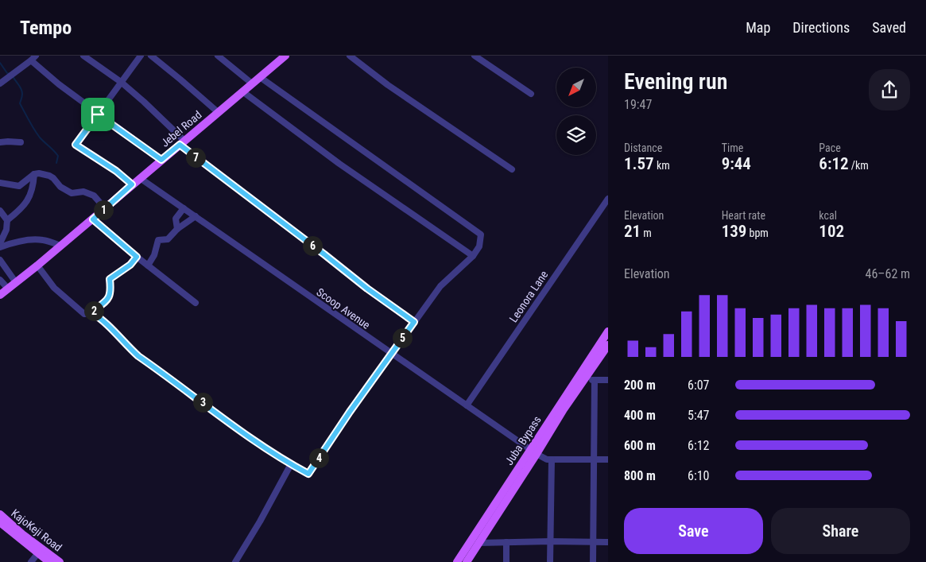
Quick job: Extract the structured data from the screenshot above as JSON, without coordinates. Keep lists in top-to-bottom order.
{
  "streets": {
    "main road": ["Jebel Road", "Juba Bypass", "KajoKeji Road"],
    "street": ["Leonora Lane", "Scoop Avenue"]
  },
  "crossings": [
    ["Jebel Road", "Scoop Avenue"],
    ["Leonora Lane", "Scoop Avenue"],
    ["Scoop Avenue", "Juba Bypass"]
  ],
  "north": "bottom left",
  "page": {
    "header": "Tempo",
    "nav": ["Map", "Directions", "Saved"],
    "heading": ["Evening run", "19:47"],
    "stats": [
      ["Distance", "1.57 km"],
      ["Time", "9:44"],
      ["Pace", "6:12 /km"],
      ["Elevation", "21 m"],
      ["Heart rate", "139 bpm"],
      ["kcal", "102"]
    ],
    "pins": [
      "7",
      "1",
      "6",
      "2",
      "5",
      "3",
      "4"
    ],
    "chart": ["Elevation", "46–62 m"],
    "list": [
      {
        "name": "200 m",
        "note": "6:07"
      },
      {
        "name": "400 m",
        "note": "5:47"
      },
      {
        "name": "600 m",
        "note": "6:12"
      },
      {
        "name": "800 m",
        "note": "6:10"
      }
    ],
    "buttons": ["Save", "Share"]
  }
}
